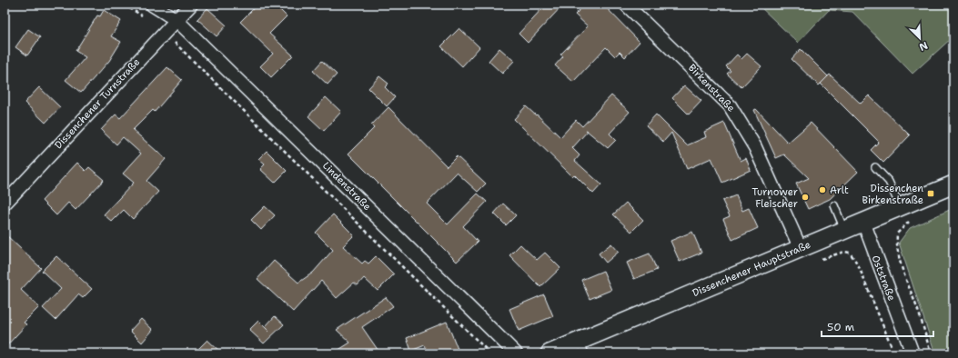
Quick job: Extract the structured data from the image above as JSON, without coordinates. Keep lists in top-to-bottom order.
{
  "streets": {
    "main road": ["Dissenchener Hauptstraße"],
    "street": [
      "Birkenstraße",
      "Dissenchener Turnstraße",
      "Lindenstraße",
      "Oststraße"
    ]
  },
  "crossings": [
    ["Birkenstraße", "Dissenchener Hauptstraße"],
    ["Dissenchener Turnstraße", "Lindenstraße"],
    ["Dissenchener Hauptstraße", "Oststraße"]
  ],
  "places": {
    "other": ["Arlt", "Turnower Fleischer"],
    "transit": ["Dissenchen Birkenstraße"]
  },
  "scale_bar": "50 m",
  "north": "bottom right"
}
